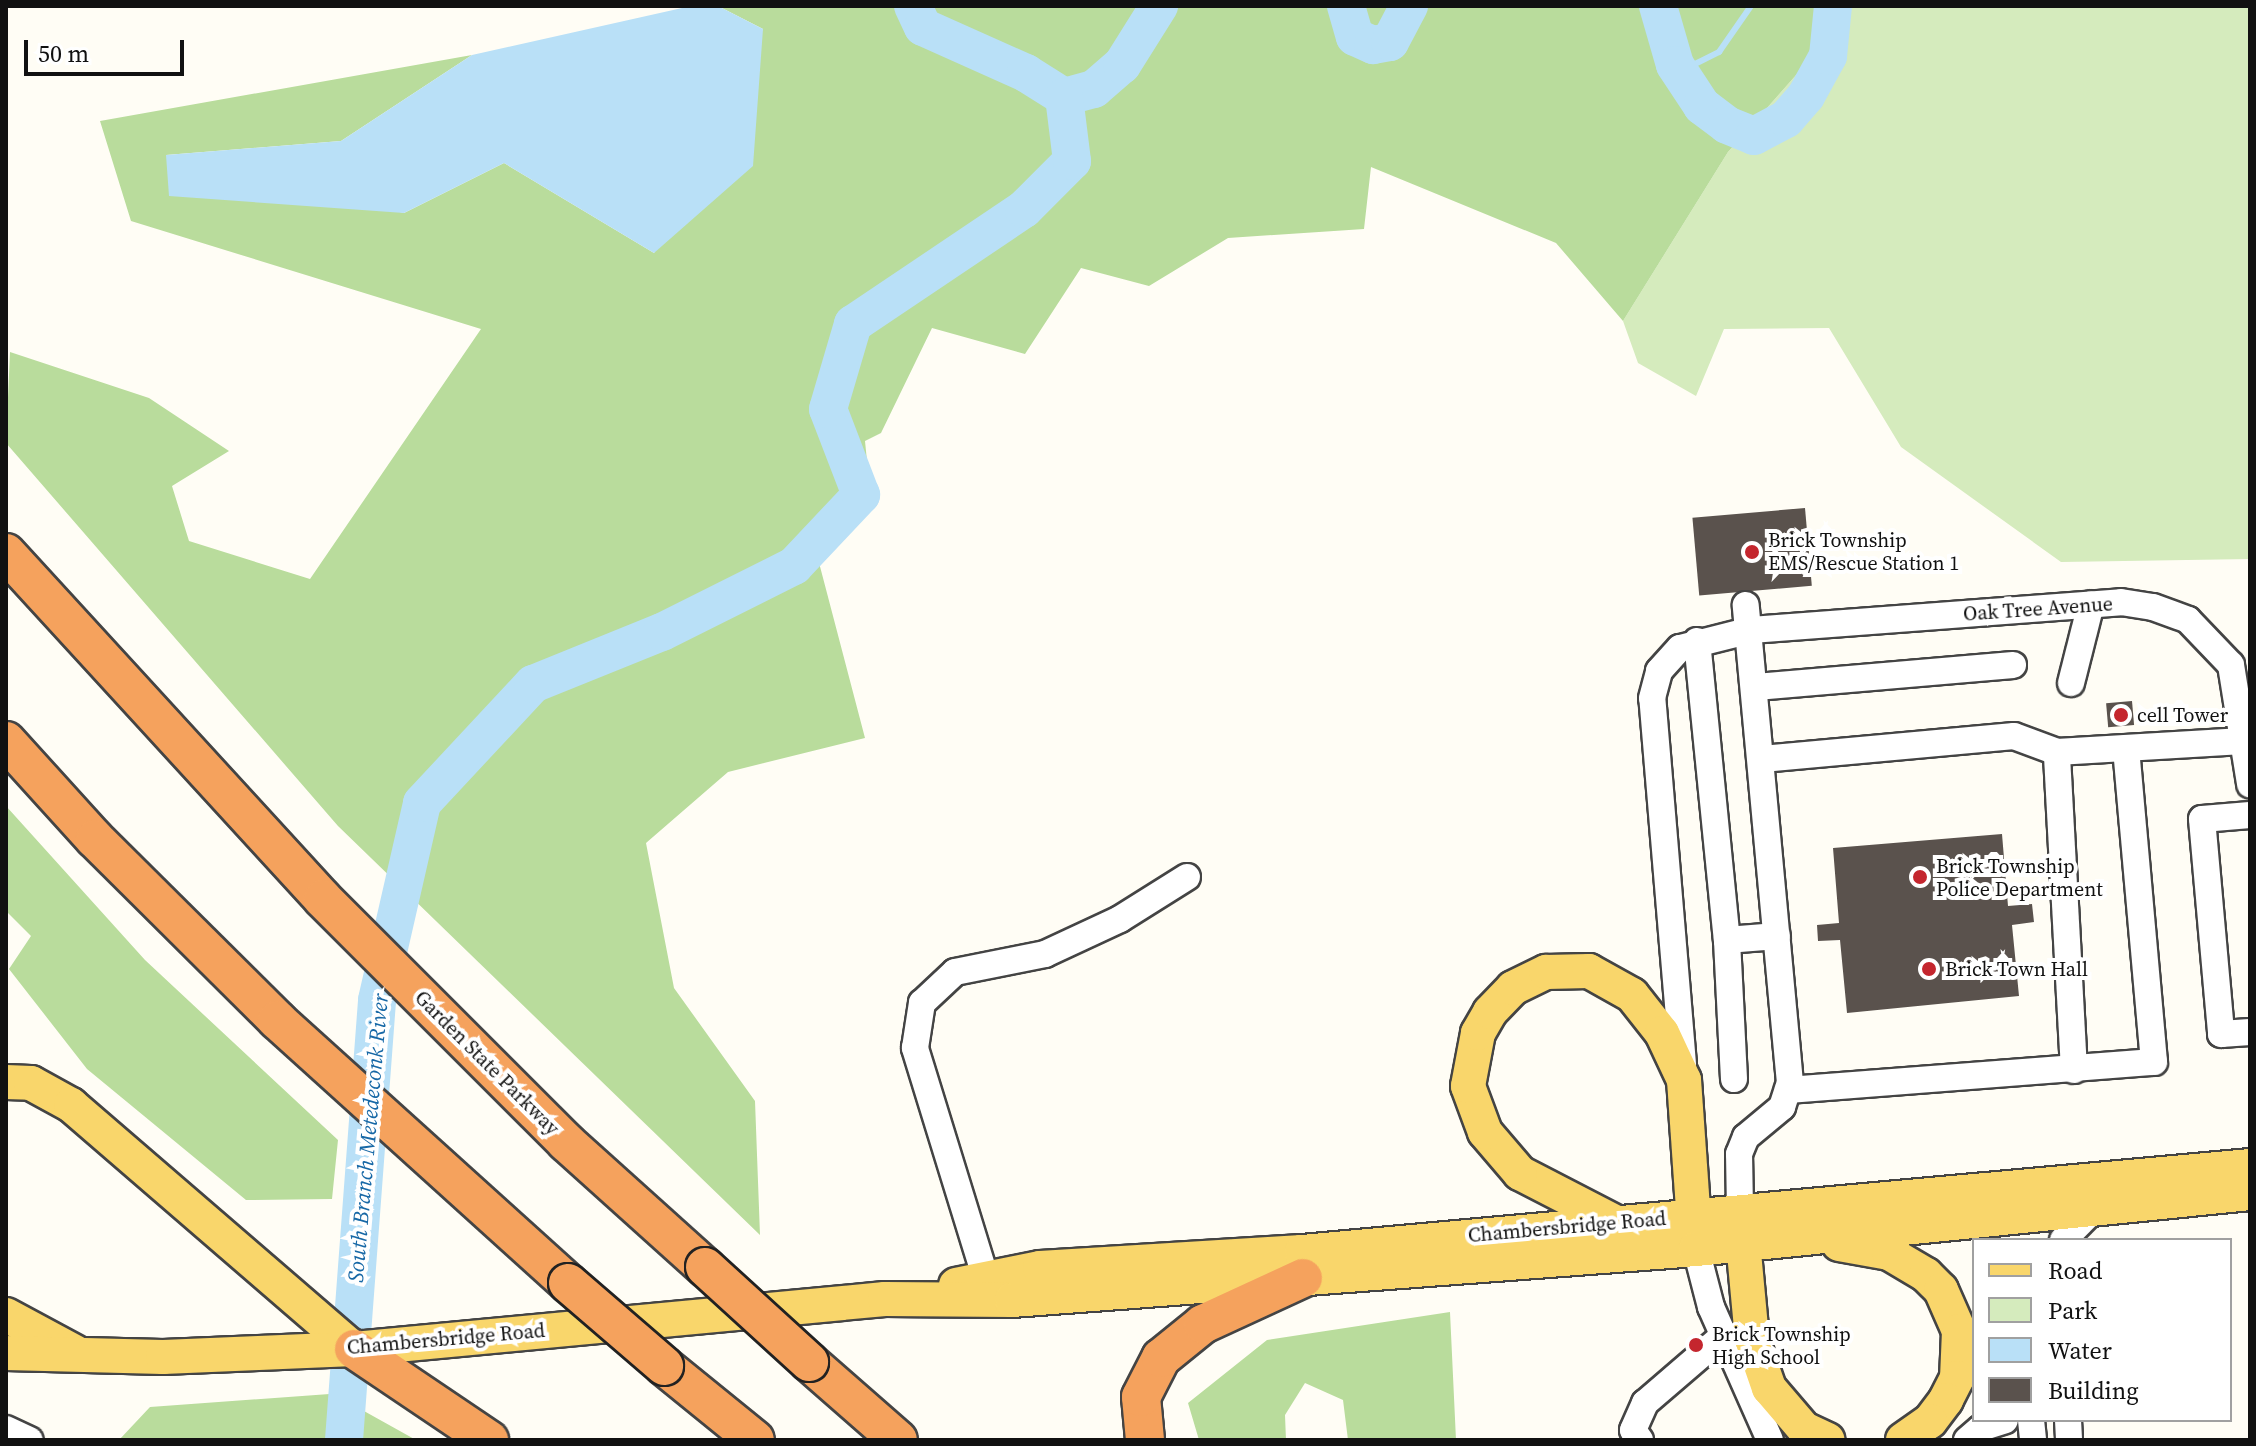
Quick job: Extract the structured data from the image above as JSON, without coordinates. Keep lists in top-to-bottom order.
{
  "streets": {
    "highway": ["Garden State Parkway"],
    "main road": ["Chambersbridge Road"],
    "lane": ["Oak Tree Avenue"]
  },
  "water": ["South Branch Metedeconk River"],
  "places": [
    "Brick Township EMS/Rescue Station 1",
    "cell Tower",
    "Brick Township Police Department",
    "Brick Town Hall",
    "Brick Township High School"
  ],
  "legend": [
    "Road",
    "Park",
    "Water",
    "Building"
  ],
  "scale_bar": "50 m"
}
